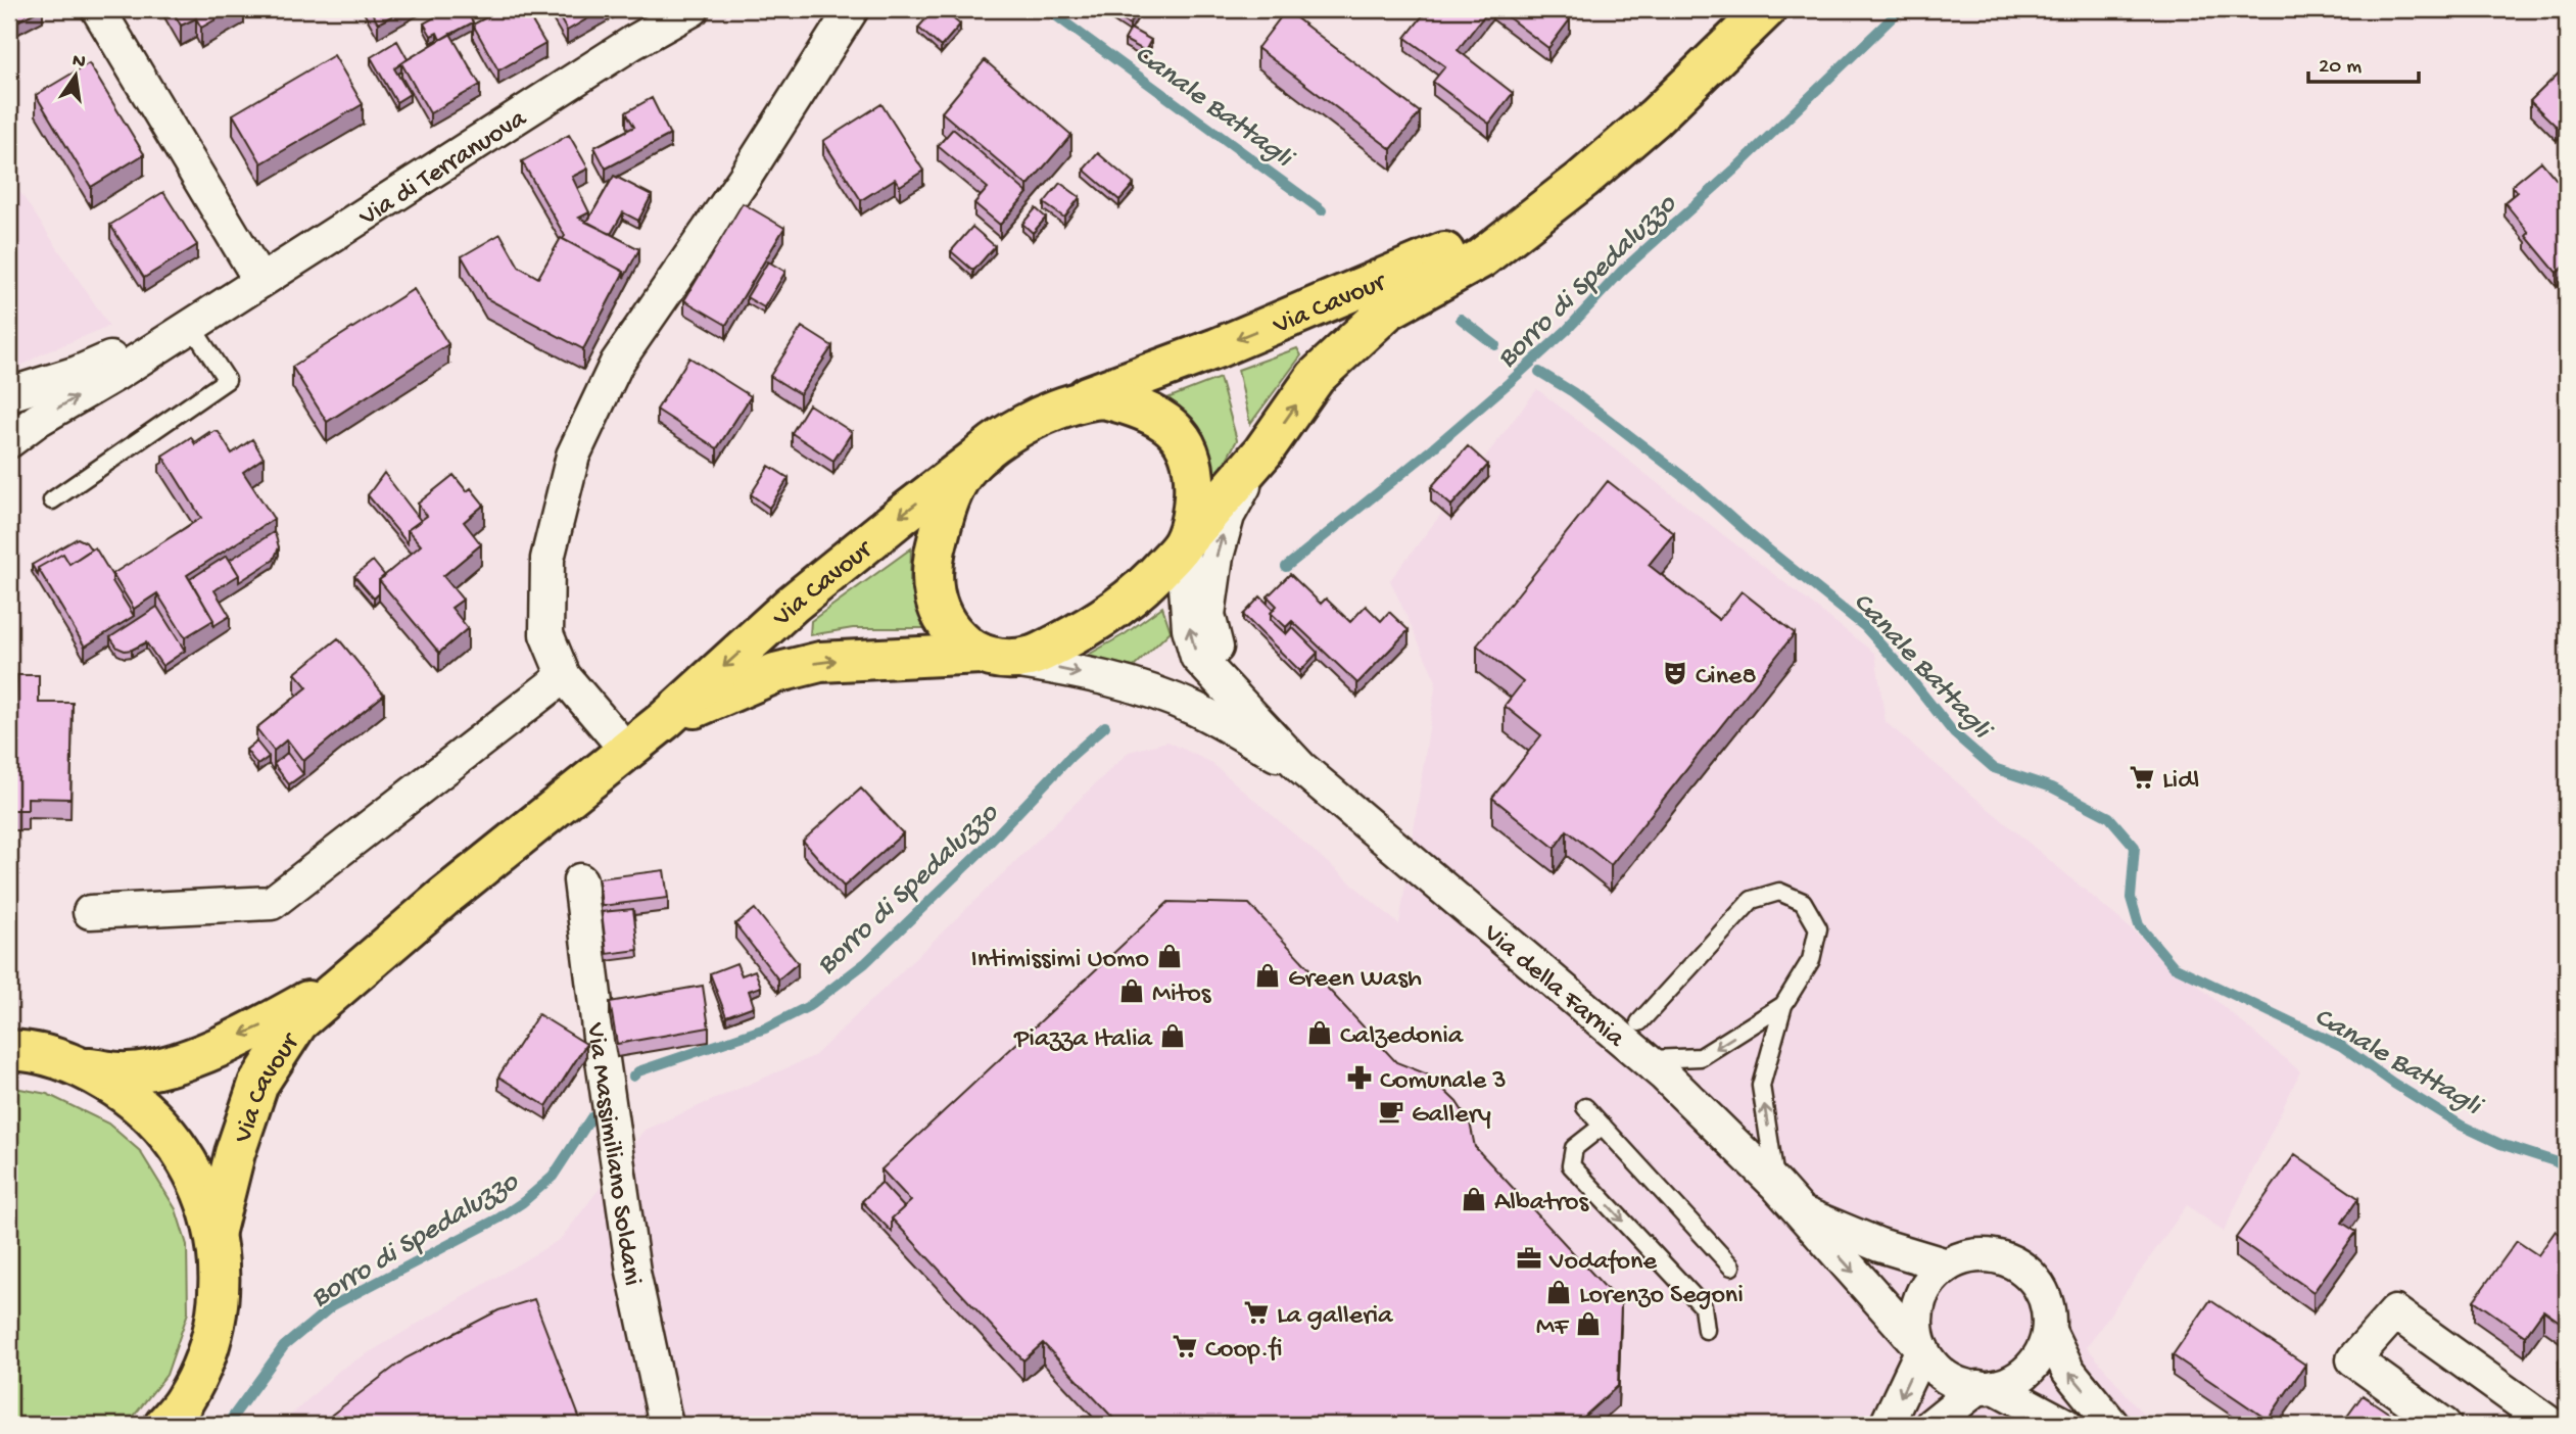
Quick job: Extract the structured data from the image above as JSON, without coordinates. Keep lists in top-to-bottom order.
{
  "streets": {
    "main road": ["Via Cavour"],
    "street": ["Via di Terranuova", "Via della Farnia", "Via Massimiliano Soldani"]
  },
  "crossings": [
    ["Via Cavour", "Via della Farnia"]
  ],
  "water": ["Canale Battagli", "Borro di Spedaluzzo"],
  "places": {
    "theatre": ["Cine8"],
    "supermarket": ["Lidl", "La galleria", "Coop.fi"],
    "shop": [
      "Intimissimi Uomo",
      "Green Wash",
      "Mitos",
      "Calzedonia",
      "Piazza Italia",
      "Albatros",
      "Lorenzo Segoni",
      "MF"
    ],
    "pharmacy": ["Comunale 3"],
    "cafe": ["Gallery"],
    "office": ["Vodafone"]
  },
  "scale_bar": "20 m",
  "north": "top"
}
